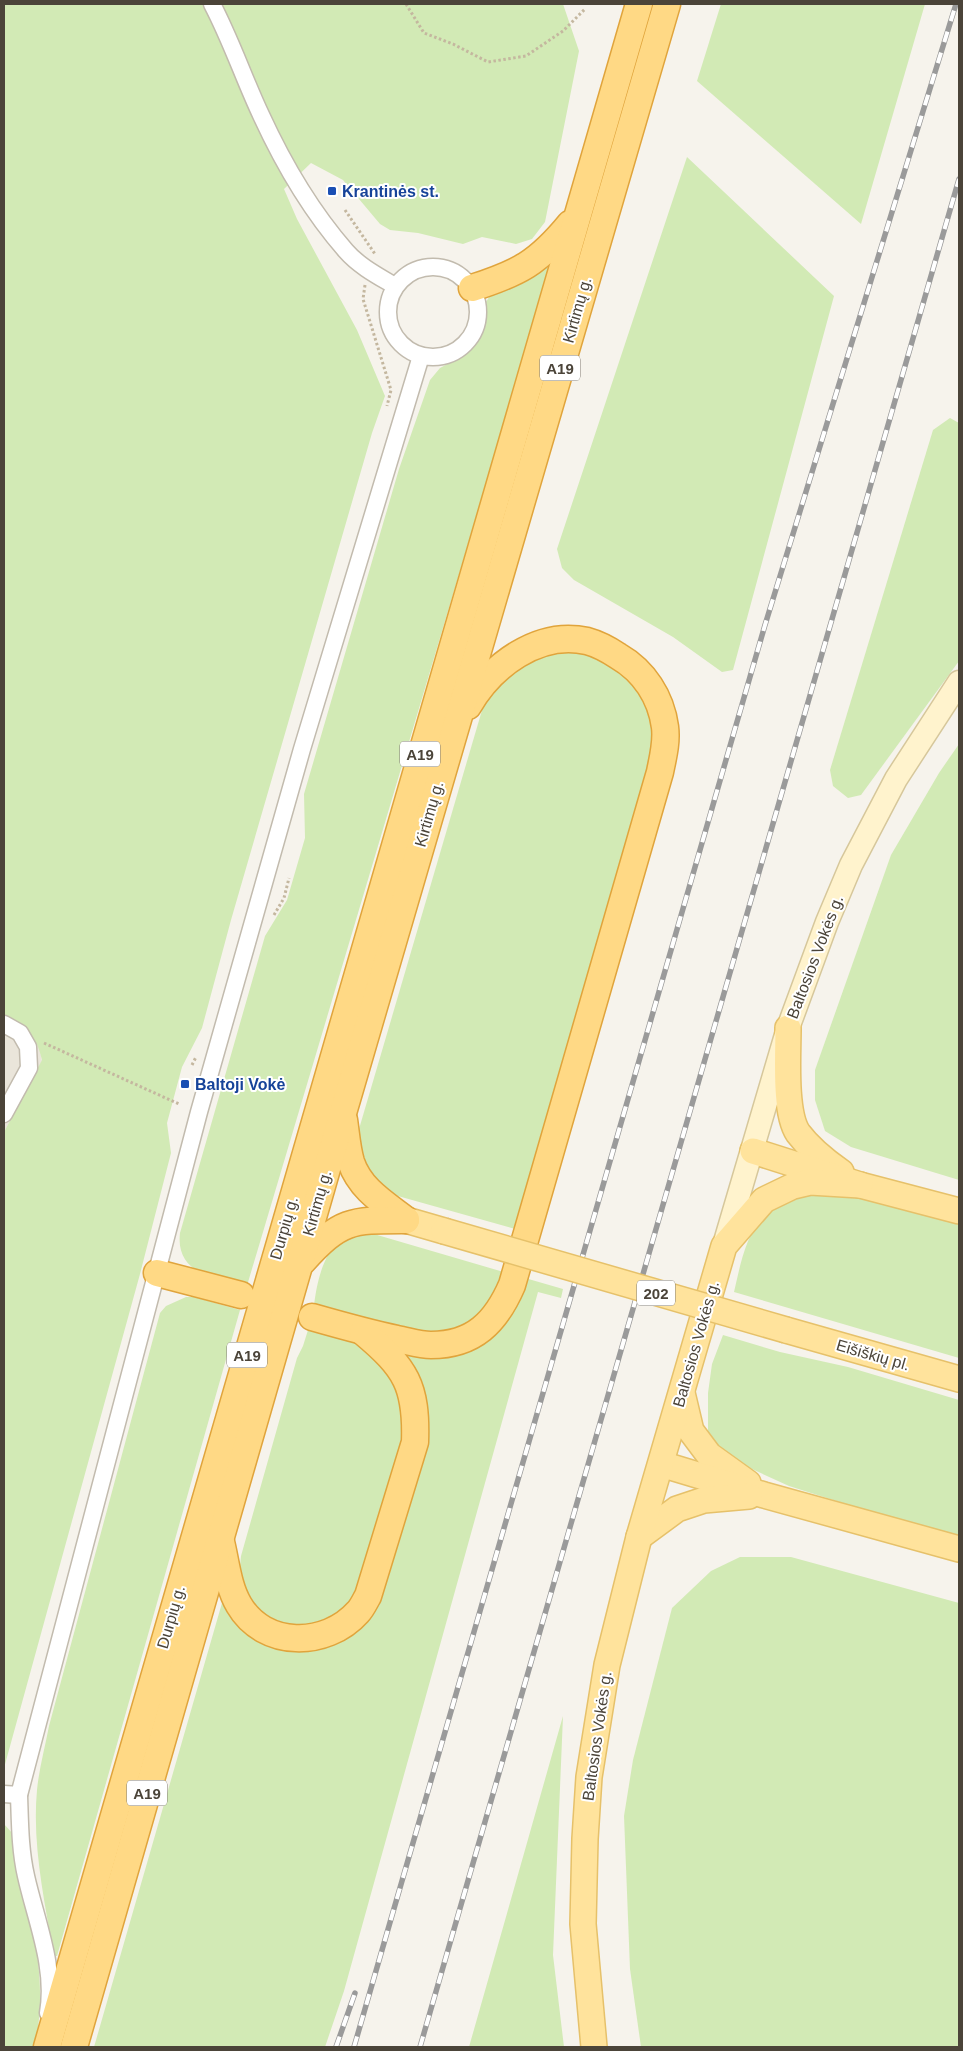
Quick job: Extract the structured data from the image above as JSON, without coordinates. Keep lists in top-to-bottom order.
{
  "streets": {
    "highway": ["Kirtimų g.", "A19", "Durpių g."],
    "main road": ["Baltosios Vokės g.", "202", "Eišiškių pl."]
  },
  "crossings": [
    ["Kirtimų g.", "Durpių g."]
  ],
  "places": {
    "transit": ["Krantinės st.", "Baltoji Vokė"]
  }
}
